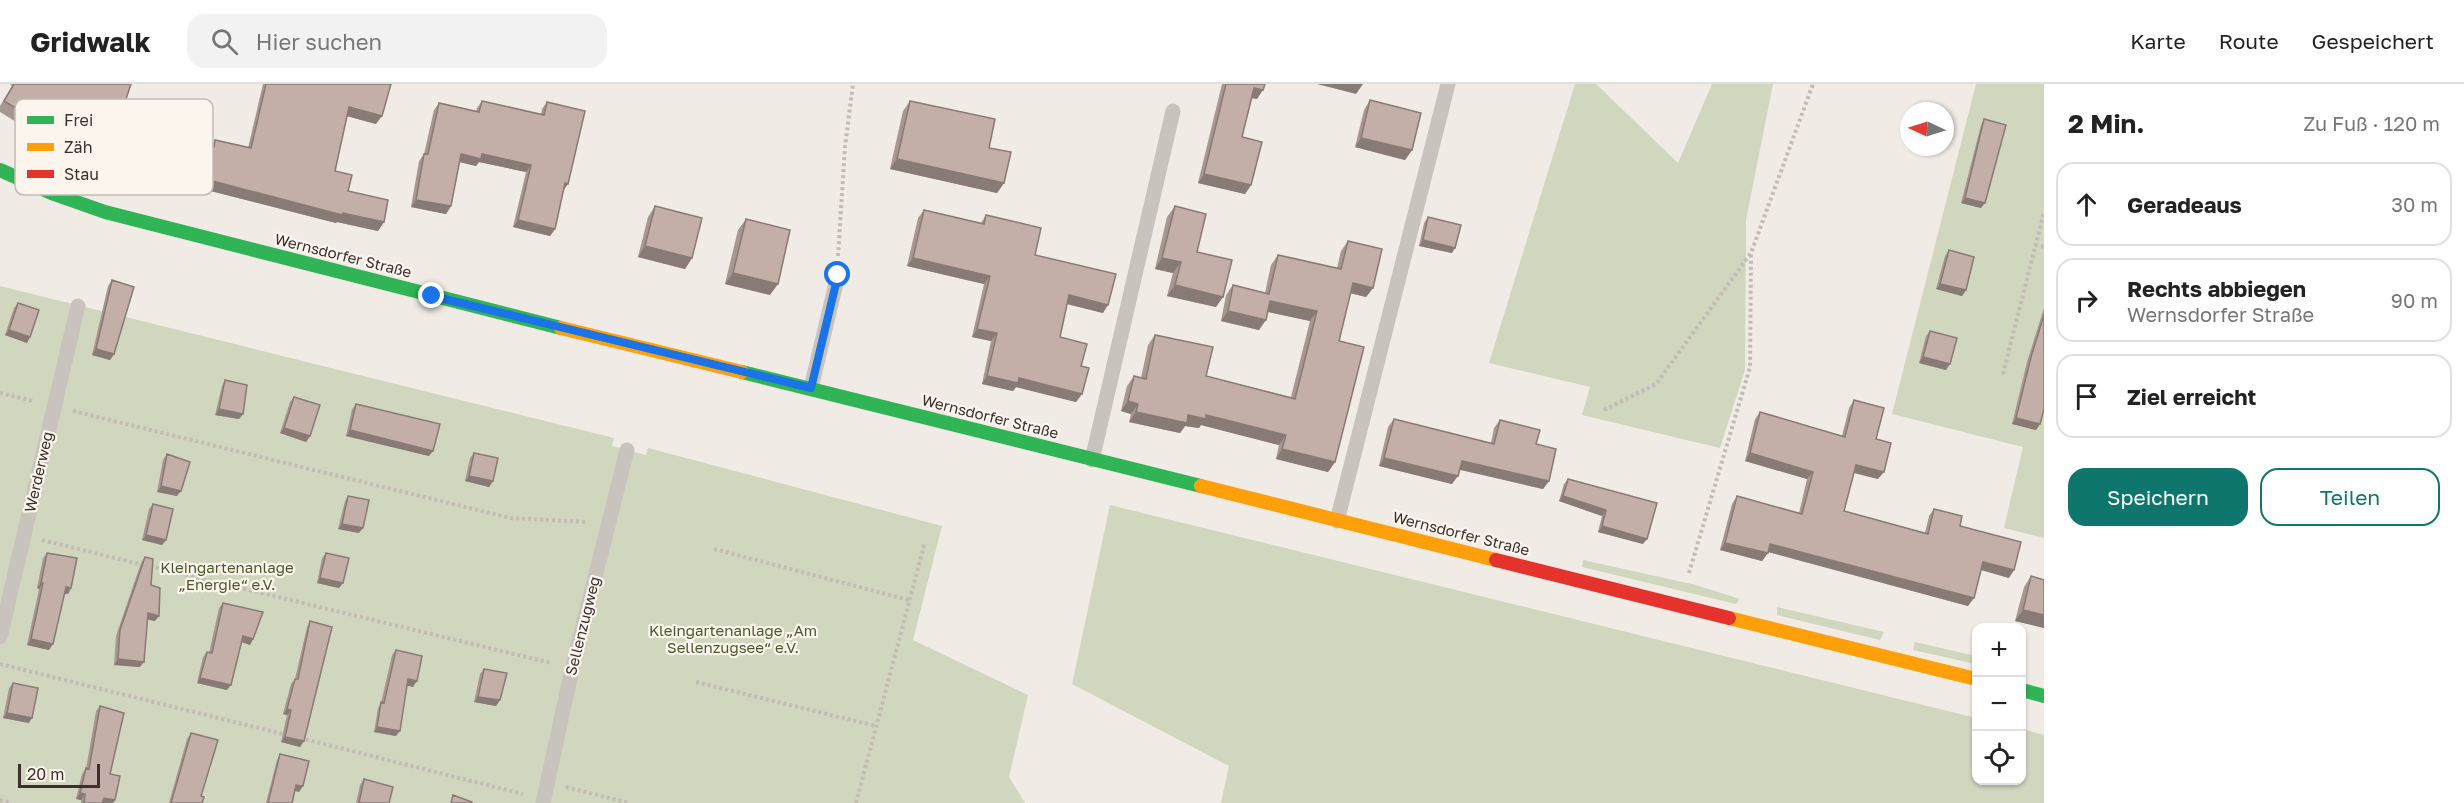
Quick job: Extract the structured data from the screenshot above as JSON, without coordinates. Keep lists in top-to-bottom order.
{
  "streets": {
    "main road": ["Wernsdorfer Straße"],
    "lane": ["Werderweg", "Sellenzugweg"]
  },
  "parks": ["Kleingartenanlage „Energie“ e.V.", "Kleingartenanlage „Am Sellenzugsee“ e.V."],
  "legend": ["Frei", "Zäh", "Stau"],
  "scale_bar": "20 m",
  "north": "left",
  "page": {
    "header": "Gridwalk",
    "search": "Hier suchen",
    "nav": ["Karte", "Route", "Gespeichert"],
    "heading": ["2 Min.", "Zu Fuß · 120 m"],
    "list": [
      ["Geradeaus", "30 m"],
      ["Rechts abbiegen", "Wernsdorfer Straße", "90 m"],
      "Ziel erreicht"
    ],
    "buttons": ["Speichern", "Teilen"],
    "map_buttons": ["+", "−"],
    "scale": "20 m"
  }
}
